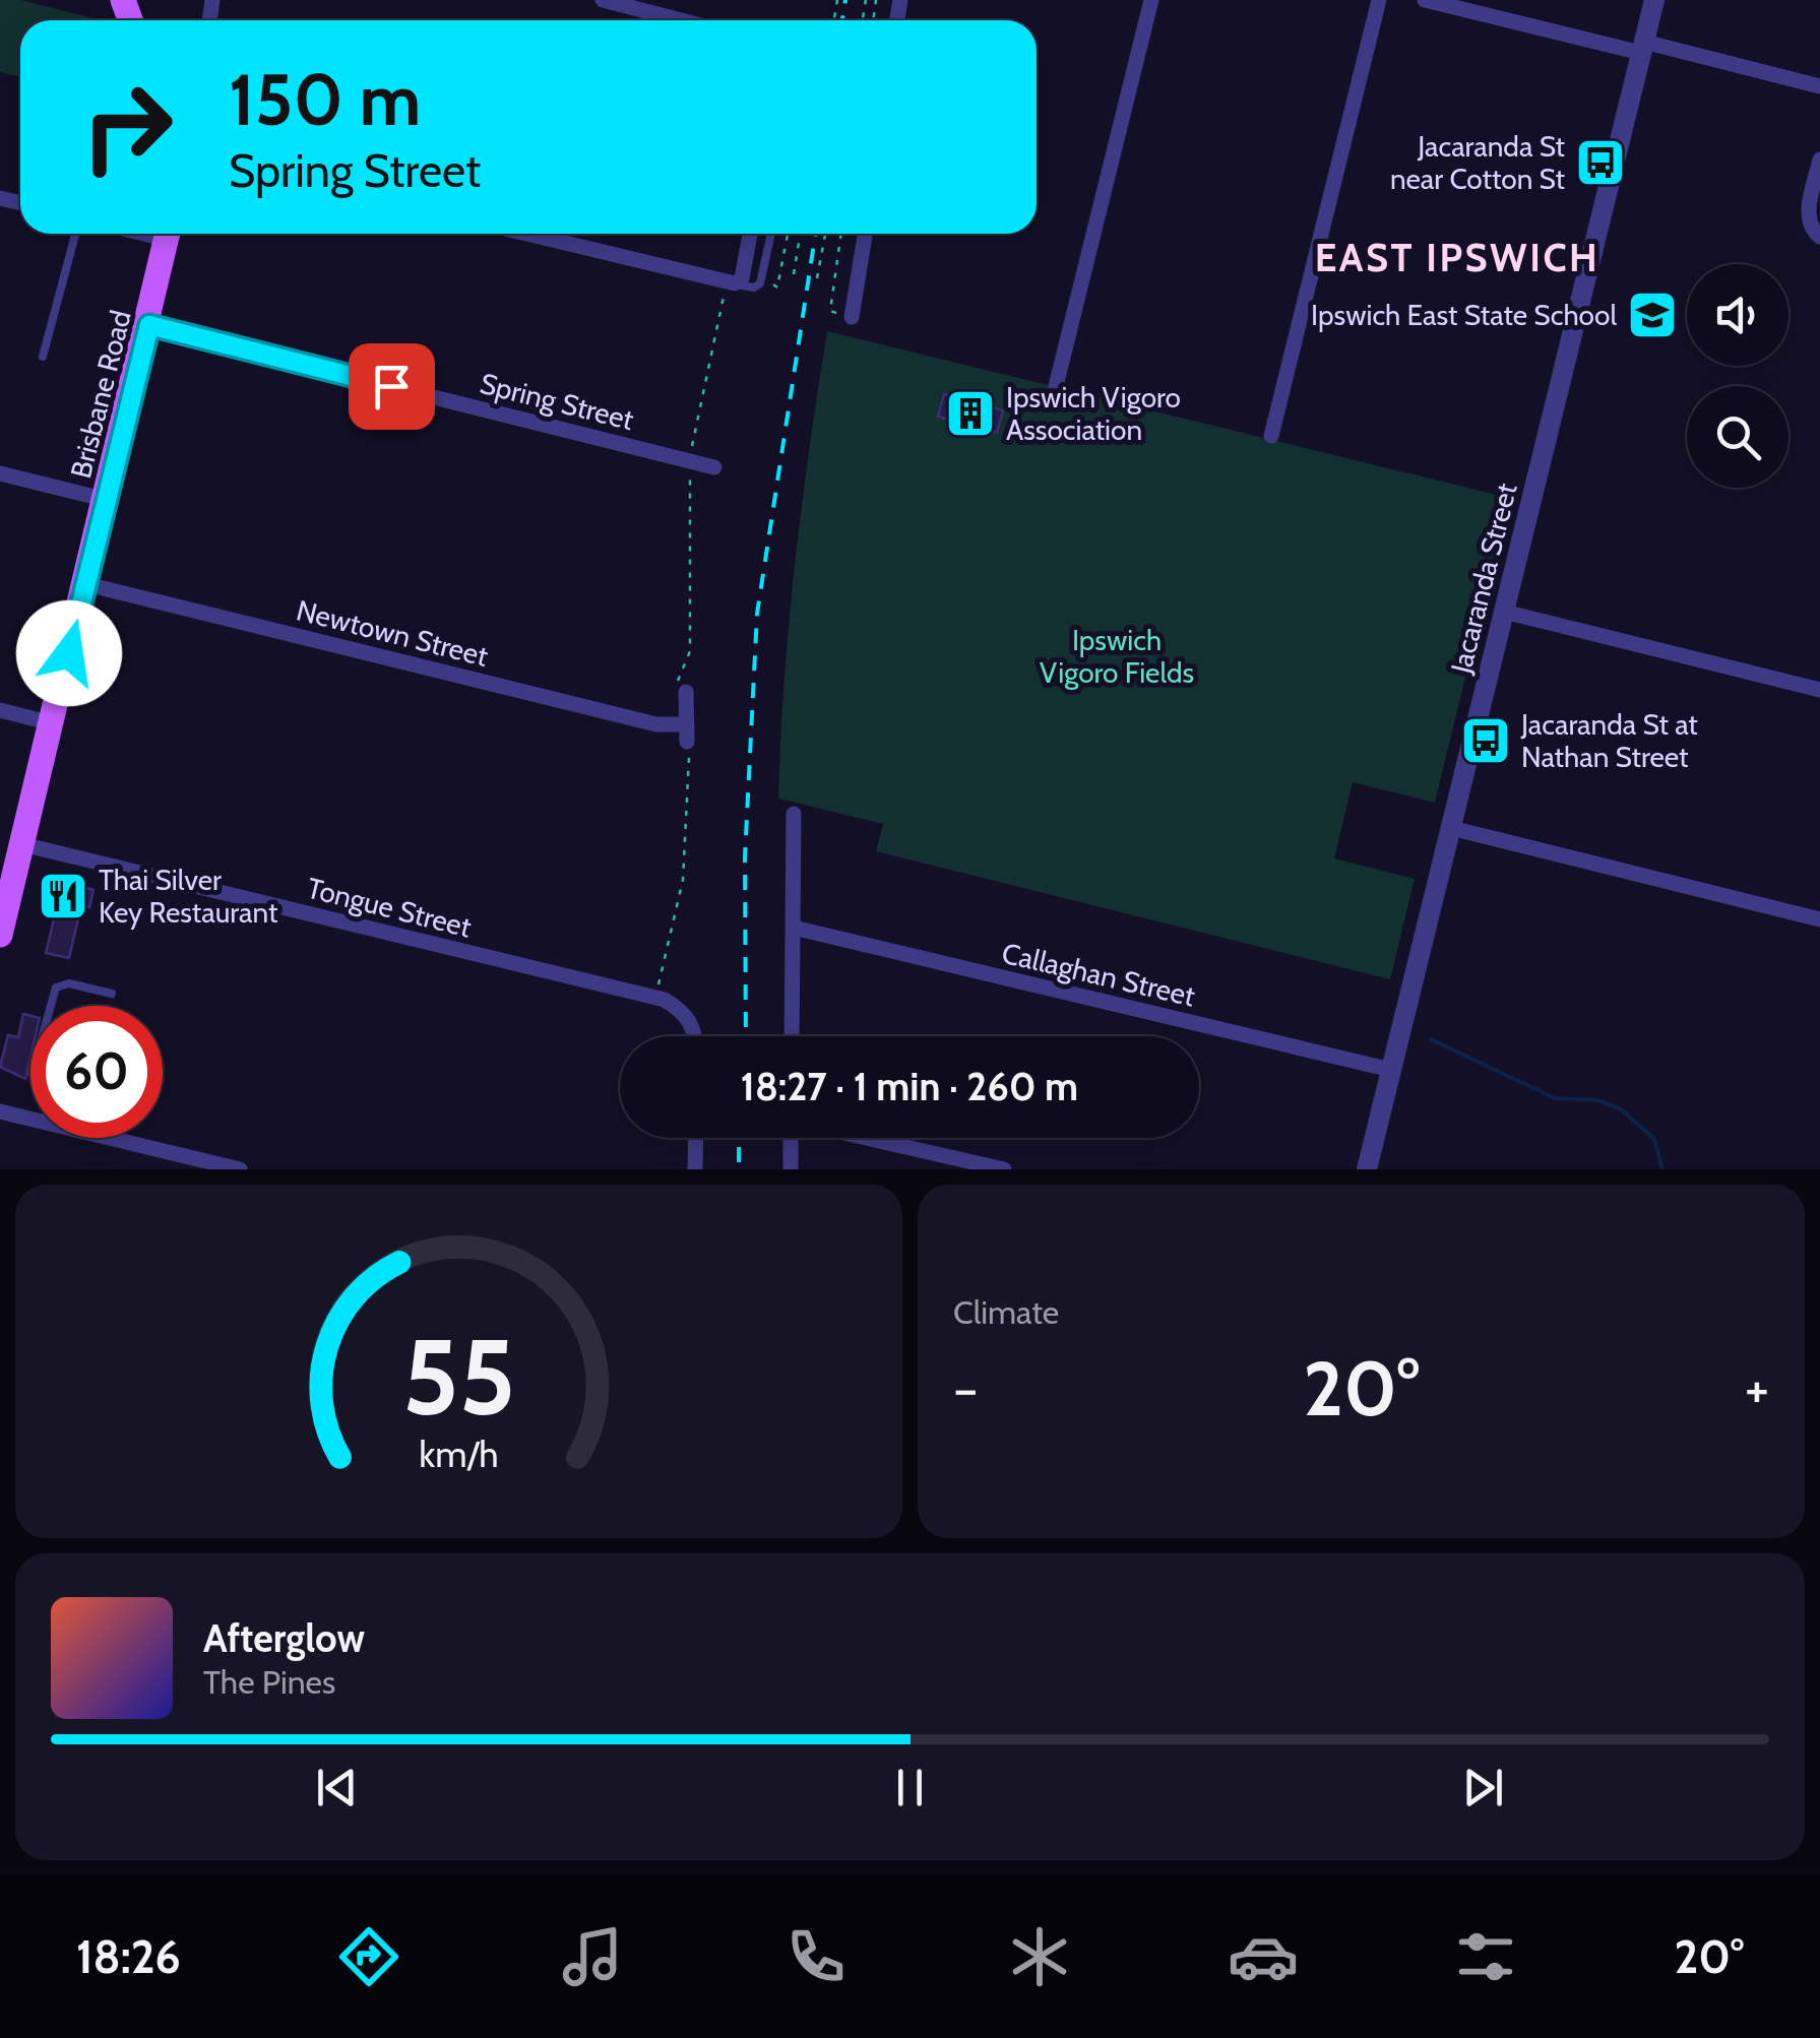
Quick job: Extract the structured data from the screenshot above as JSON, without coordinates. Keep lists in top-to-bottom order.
{
  "streets": {
    "main road": ["Brisbane Road"],
    "street": [
      "Spring Street",
      "Jacaranda Street",
      "Newtown Street",
      "Tongue Street",
      "Callaghan Street"
    ]
  },
  "crossings": [
    ["Brisbane Road", "Spring Street"],
    ["Brisbane Road", "Newtown Street"],
    ["Brisbane Road", "Tongue Street"],
    ["Jacaranda Street", "Callaghan Street"]
  ],
  "districts": ["EAST IPSWICH"],
  "parks": ["Ipswich Vigoro Fields"],
  "places": {
    "bus stop": ["Jacaranda St near Cotton St", "Jacaranda St at Nathan Street"],
    "school or university": ["Ipswich East State School"],
    "building": ["Ipswich Vigoro Association"],
    "restaurant": ["Thai Silver Key Restaurant"]
  },
  "page": {
    "turn": ["150 m", "Spring Street"],
    "limit": "60",
    "trip": "18:27 · 1 min · 260 m",
    "tile": "Climate",
    "heat": ["−", "20°", "+"],
    "song": ["Afterglow", "The Pines"],
    "tabs": ["18:26", "20°"],
    "gauge": ["55", "km/h"]
  }
}
